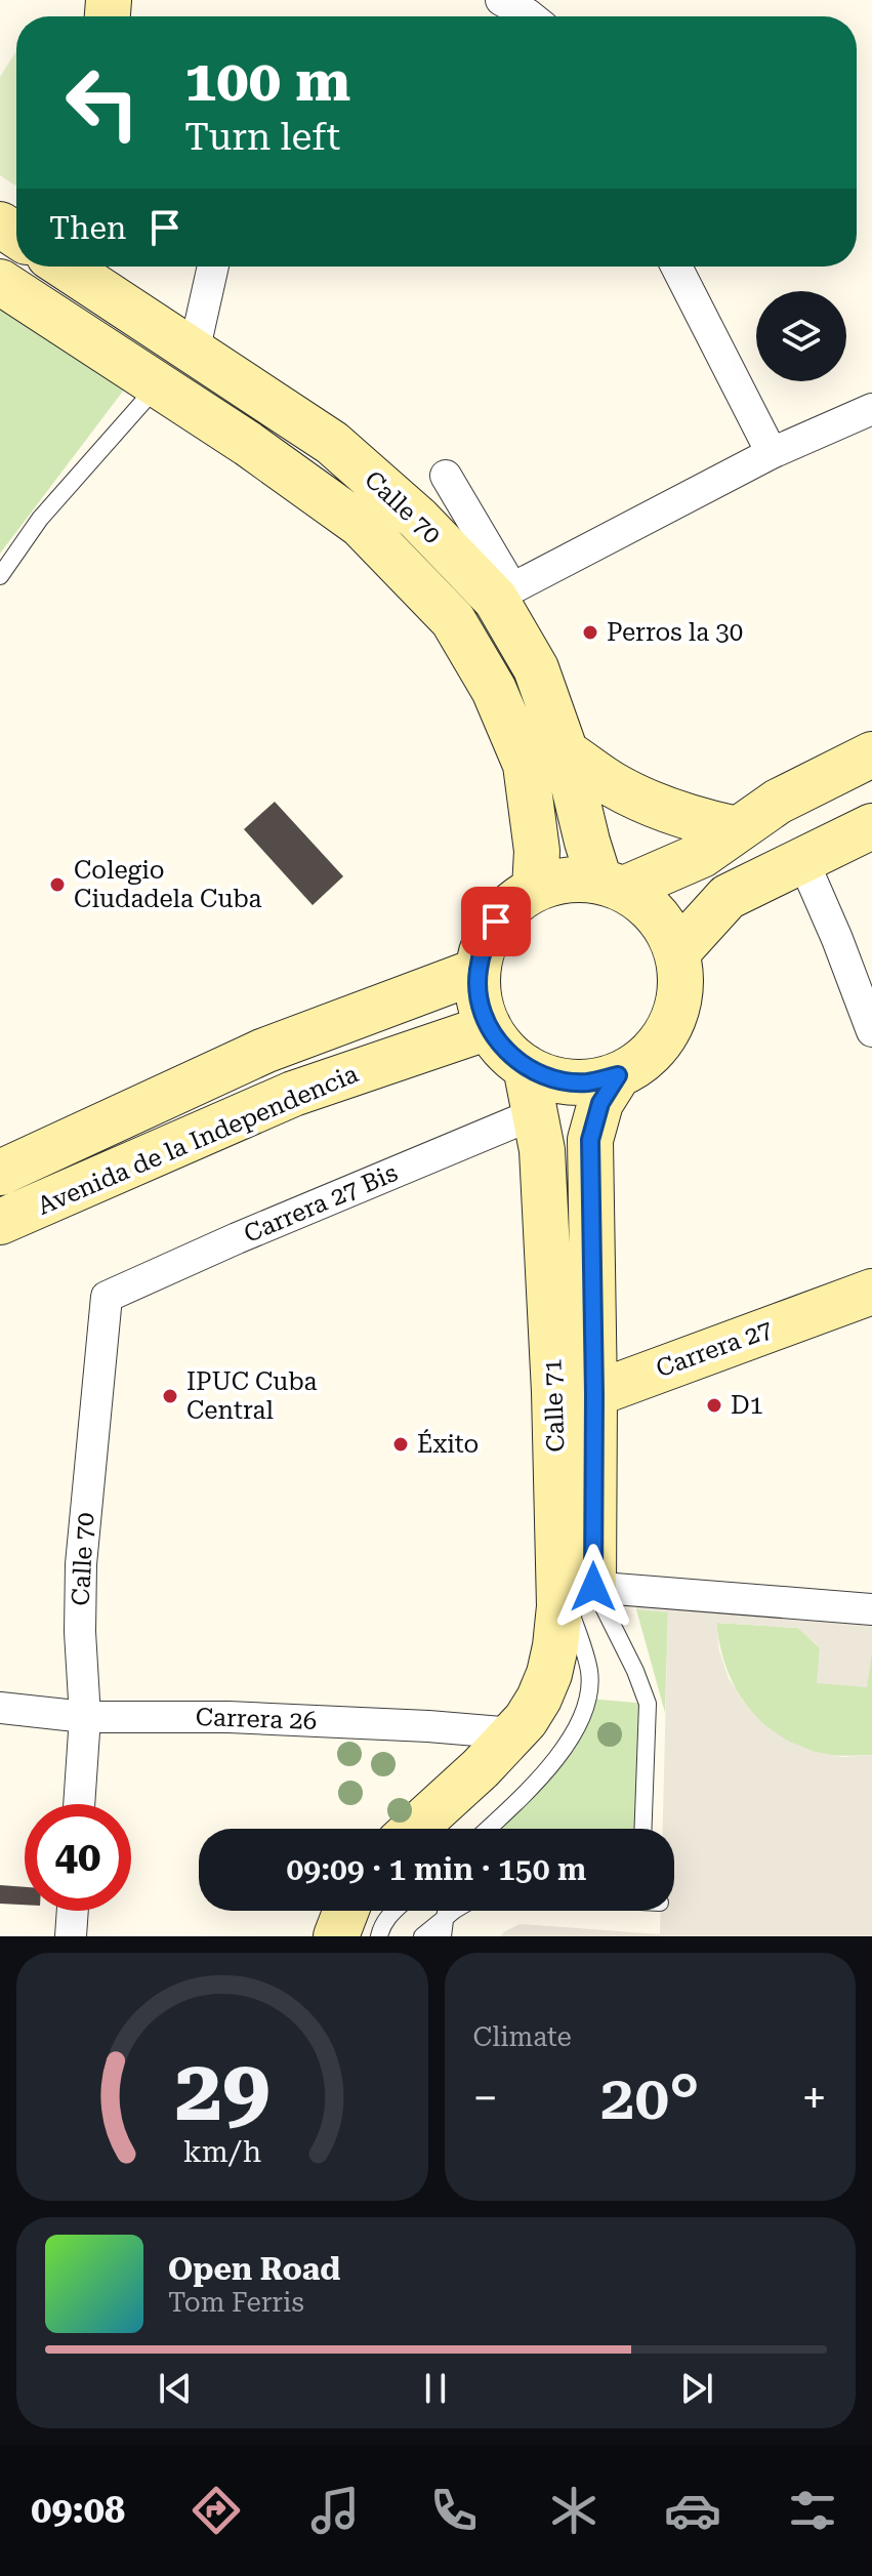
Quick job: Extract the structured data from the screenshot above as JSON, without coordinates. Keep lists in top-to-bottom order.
{
  "streets": {
    "main road": [
      "Calle 70",
      "Avenida de la Independencia",
      "Carrera 27",
      "Calle 71"
    ],
    "street": ["Carrera 27 Bis", "Carrera 26"]
  },
  "crossings": [
    ["Calle 70", "Avenida de la Independencia"],
    ["Calle 70", "Carrera 27 Bis"],
    ["Calle 70", "Calle 71"],
    ["Calle 70", "Carrera 26"],
    ["Avenida de la Independencia", "Calle 71"],
    ["Carrera 27 Bis", "Calle 71"],
    ["Carrera 27", "Calle 71"],
    ["Calle 71", "Carrera 26"]
  ],
  "places": [
    "Perros la 30",
    "Colegio Ciudadela Cuba",
    "IPUC Cuba Central",
    "D1",
    "Éxito"
  ],
  "page": {
    "turn": ["100 m", "Turn left"],
    "then": "Then",
    "limit": "40",
    "trip": "09:09 · 1 min · 150 m",
    "tile": "Climate",
    "heat": ["−", "20°", "+"],
    "song": ["Open Road", "Tom Ferris"],
    "tabs": "09:08",
    "gauge": ["29", "km/h"]
  }
}
